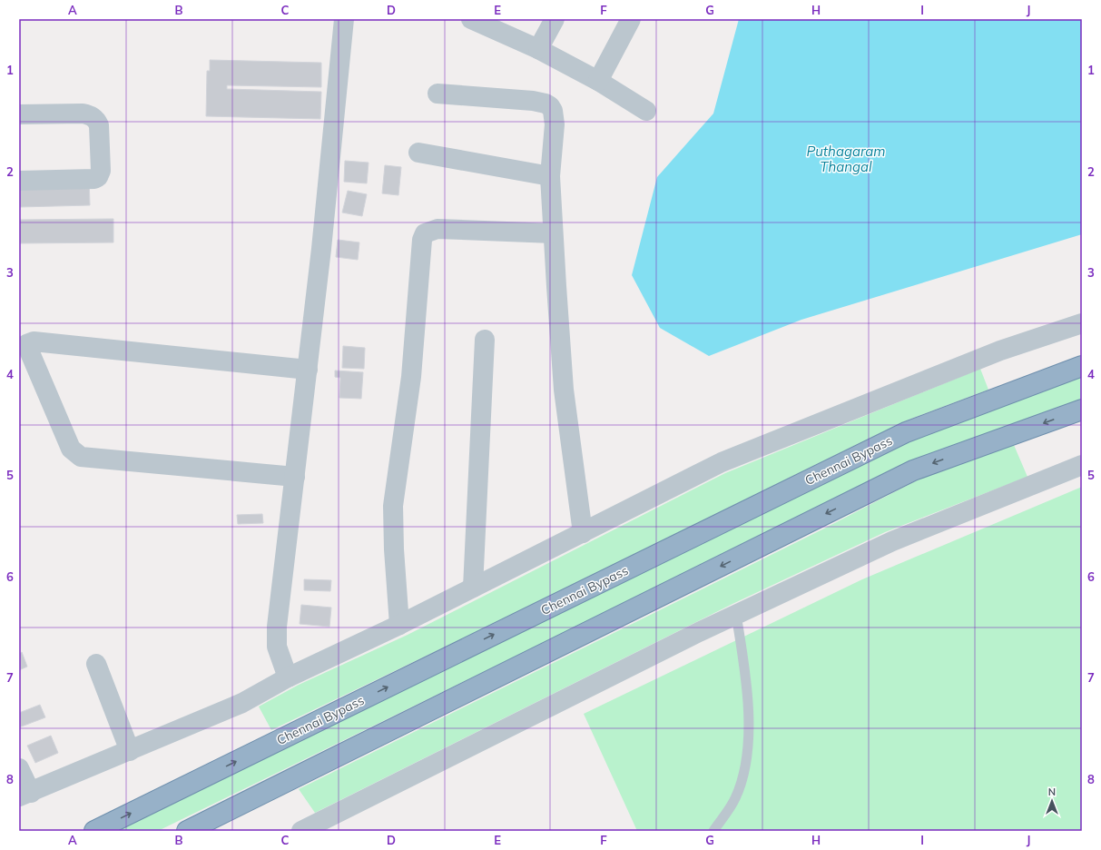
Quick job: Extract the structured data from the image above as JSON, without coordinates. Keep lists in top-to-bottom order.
{
  "streets": {
    "highway": ["Chennai Bypass"]
  },
  "water": ["Puthagaram Thangal"],
  "north": "top",
  "grid": {
    "columns": [
      "A",
      "B",
      "C",
      "D",
      "E",
      "F",
      "G",
      "H",
      "I",
      "J"
    ],
    "rows": [
      "1",
      "2",
      "3",
      "4",
      "5",
      "6",
      "7",
      "8"
    ]
  }
}
